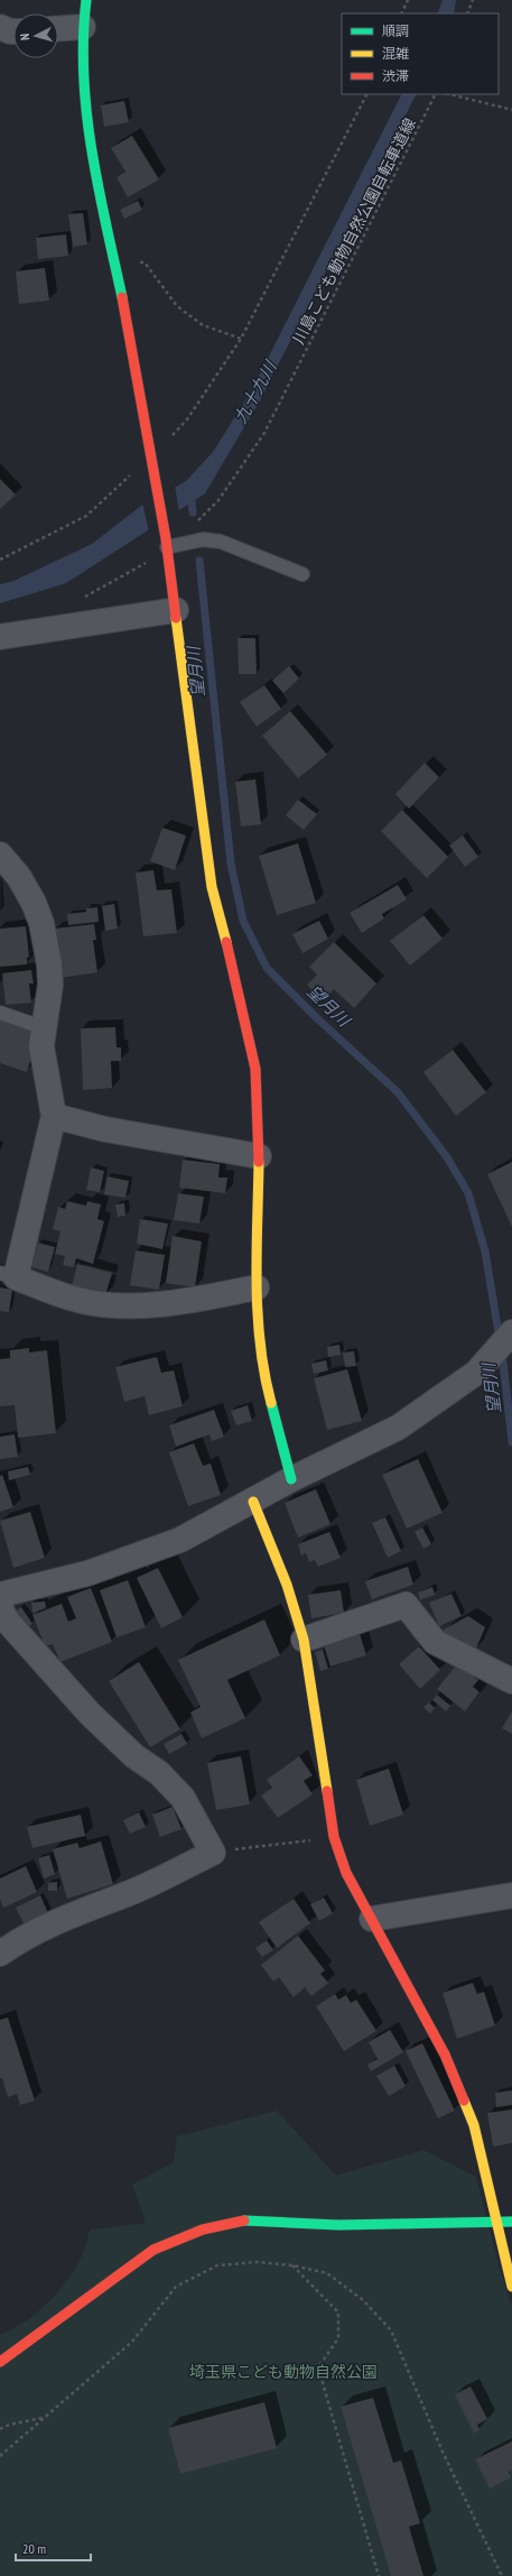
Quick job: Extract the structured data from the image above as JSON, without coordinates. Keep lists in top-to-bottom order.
{
  "streets": {
    "path": ["川島こども動物自然公園自転車道線"]
  },
  "water": ["九十九川", "望月川"],
  "parks": ["埼玉県こども動物自然公園"],
  "legend": ["順調", "混雑", "渋滞"],
  "scale_bar": "20 m",
  "north": "left"
}
